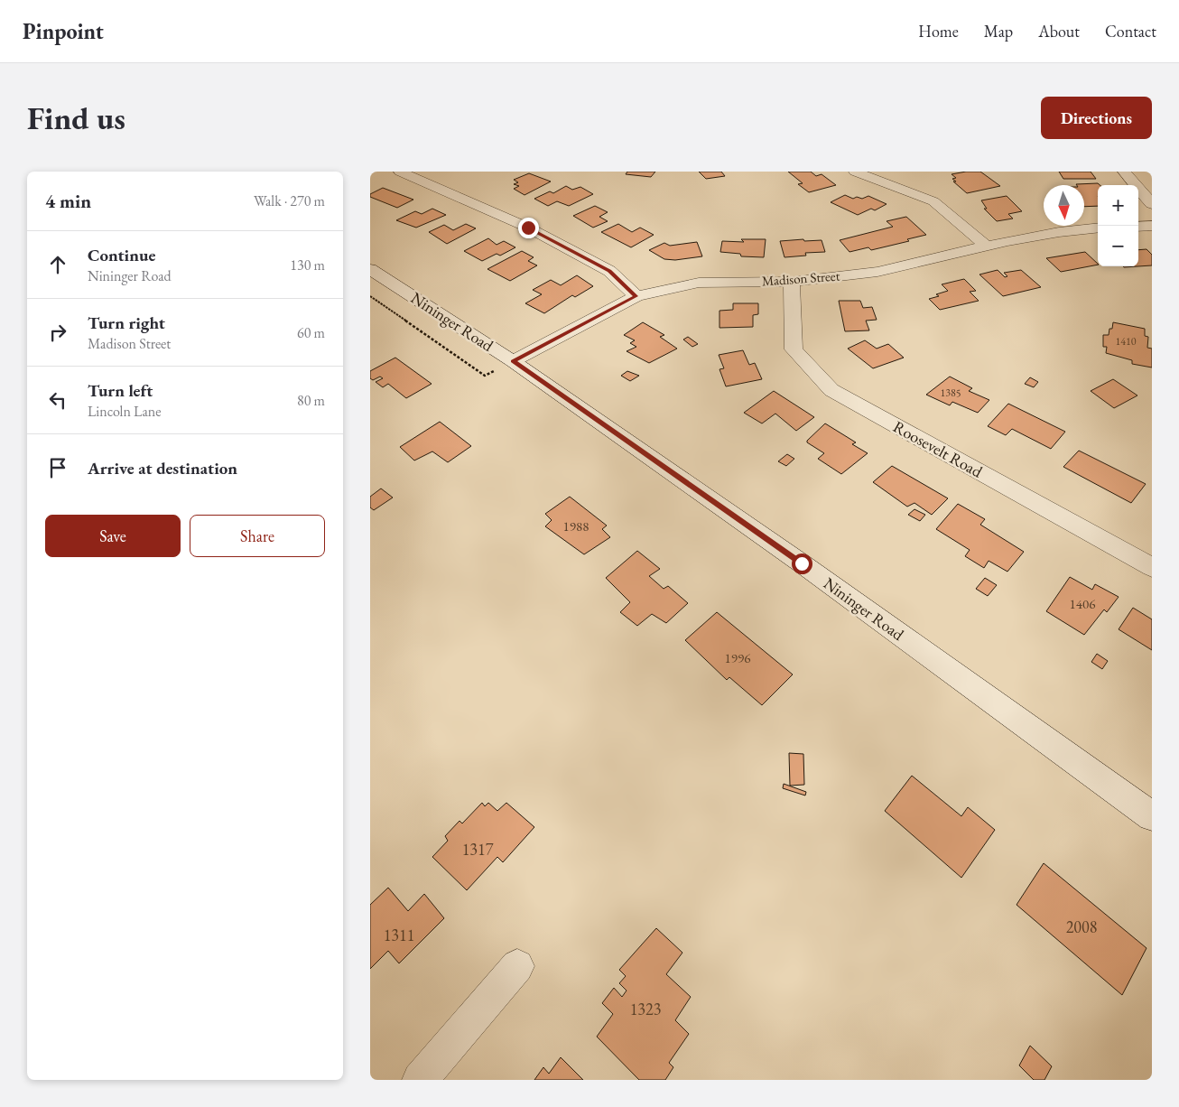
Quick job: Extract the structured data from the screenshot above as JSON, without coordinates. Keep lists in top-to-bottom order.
{
  "streets": {
    "street": ["Madison Street", "Nininger Road", "Roosevelt Road"]
  },
  "crossings": [
    ["Madison Street", "Nininger Road"],
    ["Madison Street", "Roosevelt Road"]
  ],
  "house_numbers": [
    "1410",
    "1385",
    "1988",
    "1406",
    "1996",
    "1317",
    "2008",
    "1311",
    "1323"
  ],
  "north": "bottom",
  "page": {
    "header": "Pinpoint",
    "nav": [
      "Home",
      "Map",
      "About",
      "Contact"
    ],
    "buttons": [
      "Directions",
      ["Save", "Share"]
    ],
    "title": "Find us",
    "heading": ["4 min", "Walk · 270 m"],
    "map_buttons": ["+", "−"],
    "list": [
      ["Continue", "Nininger Road", "130 m"],
      ["Turn right", "Madison Street", "60 m"],
      ["Turn left", "Lincoln Lane", "80 m"],
      "Arrive at destination"
    ]
  }
}
